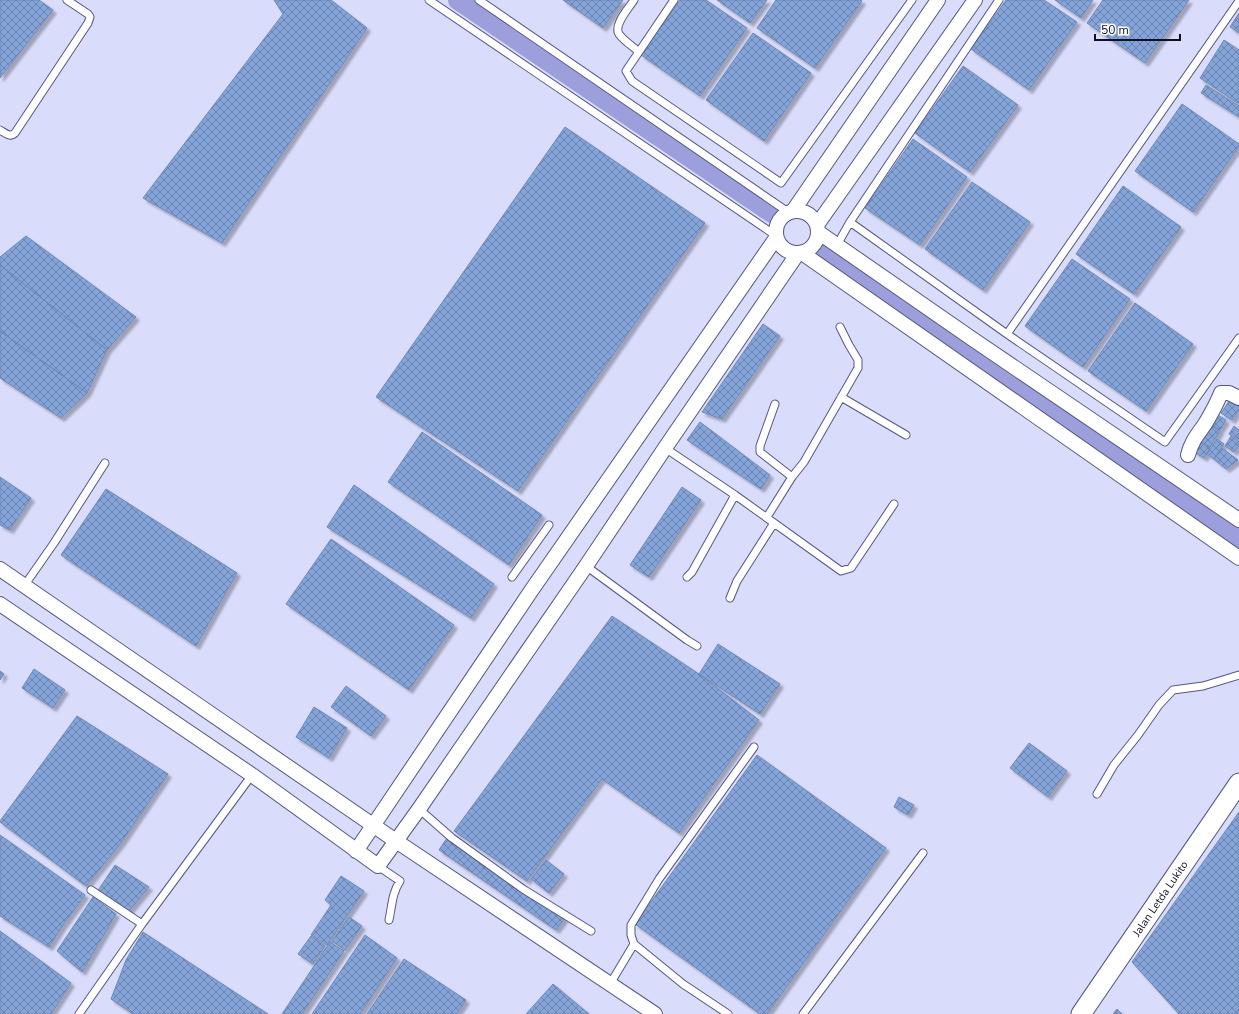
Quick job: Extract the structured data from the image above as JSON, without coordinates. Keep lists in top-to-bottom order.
{
  "streets": {
    "street": ["Jalan Letda Lukito"]
  },
  "scale_bar": "50 m"
}
